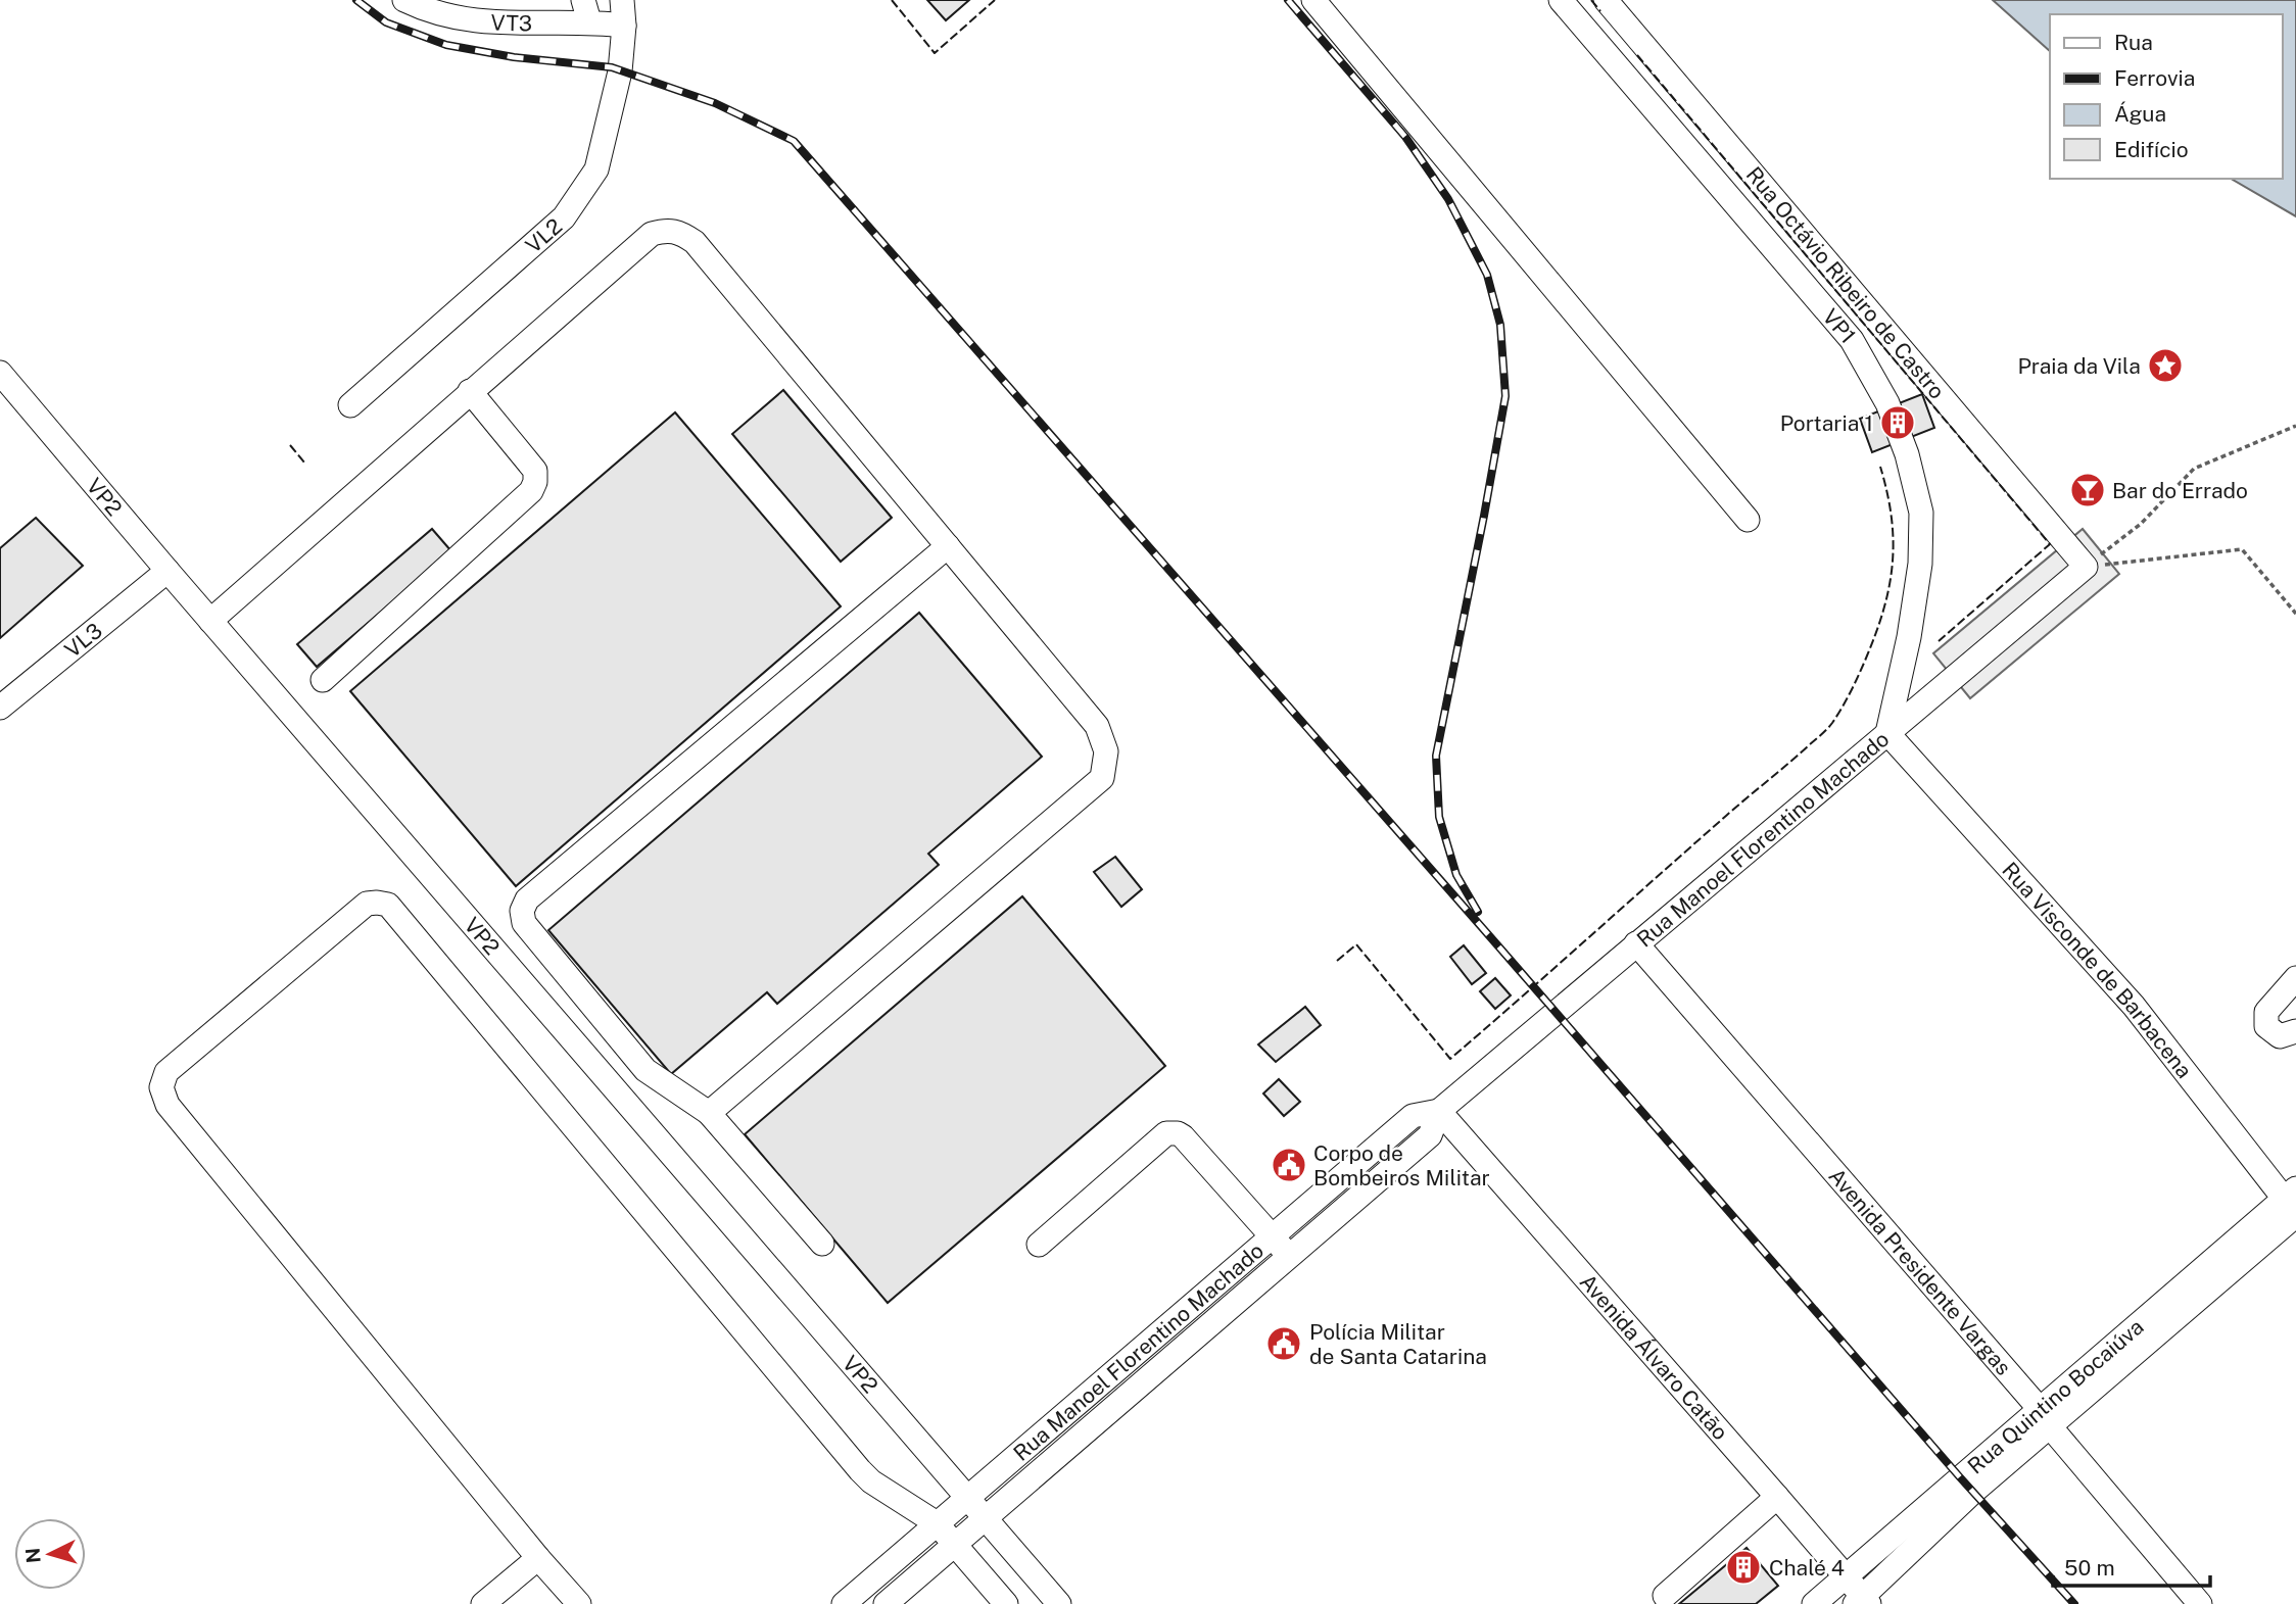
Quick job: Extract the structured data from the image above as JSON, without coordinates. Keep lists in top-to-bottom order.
{
  "streets": {
    "street": [
      "VT3",
      "VL2",
      "Rua Octávio Ribeiro de Castro",
      "VP1",
      "VP2",
      "VL3",
      "Rua Manoel Florentino Machado",
      "Rua Visconde de Barbacena",
      "Avenida Presidente Vargas",
      "Avenida Álvaro Catão",
      "Rua Quintino Bocaiúva"
    ]
  },
  "crossings": [
    ["VT3", "VL2"],
    ["Rua Octávio Ribeiro de Castro", "Rua Manoel Florentino Machado"],
    ["VP1", "Rua Manoel Florentino Machado"],
    ["VP1", "Rua Visconde de Barbacena"],
    ["VP2", "VL3"],
    ["VP2", "Rua Manoel Florentino Machado"],
    ["Rua Manoel Florentino Machado", "Rua Visconde de Barbacena"],
    ["Rua Manoel Florentino Machado", "Avenida Presidente Vargas"],
    ["Rua Manoel Florentino Machado", "Avenida Álvaro Catão"],
    ["Rua Visconde de Barbacena", "Rua Quintino Bocaiúva"],
    ["Avenida Presidente Vargas", "Rua Quintino Bocaiúva"],
    ["Avenida Álvaro Catão", "Rua Quintino Bocaiúva"]
  ],
  "places": {
    "place": ["Praia da Vila"],
    "building": ["Portaria 1", "Chalé 4"],
    "bar": ["Bar do Errado"],
    "public building": ["Corpo de Bombeiros Militar", "Polícia Militar de Santa Catarina"]
  },
  "legend": [
    "Rua",
    "Ferrovia",
    "Água",
    "Edifício"
  ],
  "scale_bar": "50 m",
  "north": "left"
}
